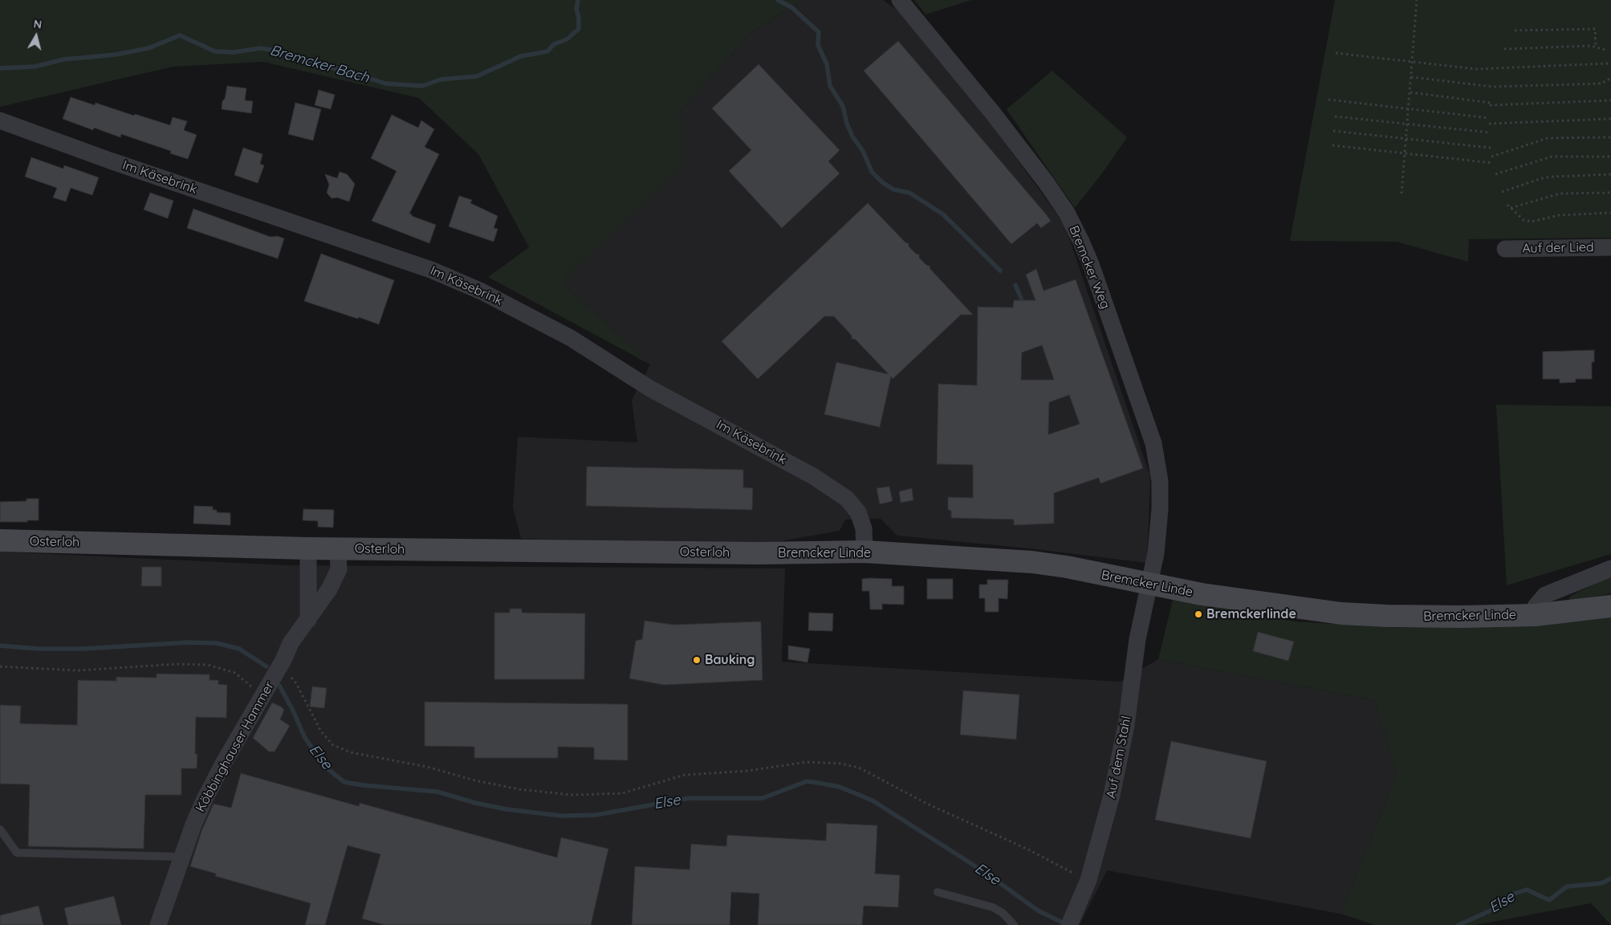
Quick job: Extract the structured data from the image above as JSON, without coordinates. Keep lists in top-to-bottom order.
{
  "streets": {
    "main road": ["Osterloh", "Bremcker Linde"],
    "street": [
      "Im Käsebrink",
      "Auf der Lied",
      "Bremcker Weg",
      "Köbbinghauser Hammer",
      "Auf dem Stahl"
    ]
  },
  "crossings": [
    ["Im Käsebrink", "Bremcker Linde"],
    ["Bremcker Weg", "Bremcker Linde"],
    ["Bremcker Weg", "Auf dem Stahl"],
    ["Osterloh", "Bremcker Linde"],
    ["Osterloh", "Köbbinghauser Hammer"],
    ["Bremcker Linde", "Auf dem Stahl"]
  ],
  "water": ["Bremcker Bach", "Else"],
  "places": ["Bremckerlinde", "Bauking"],
  "north": "top"
}
